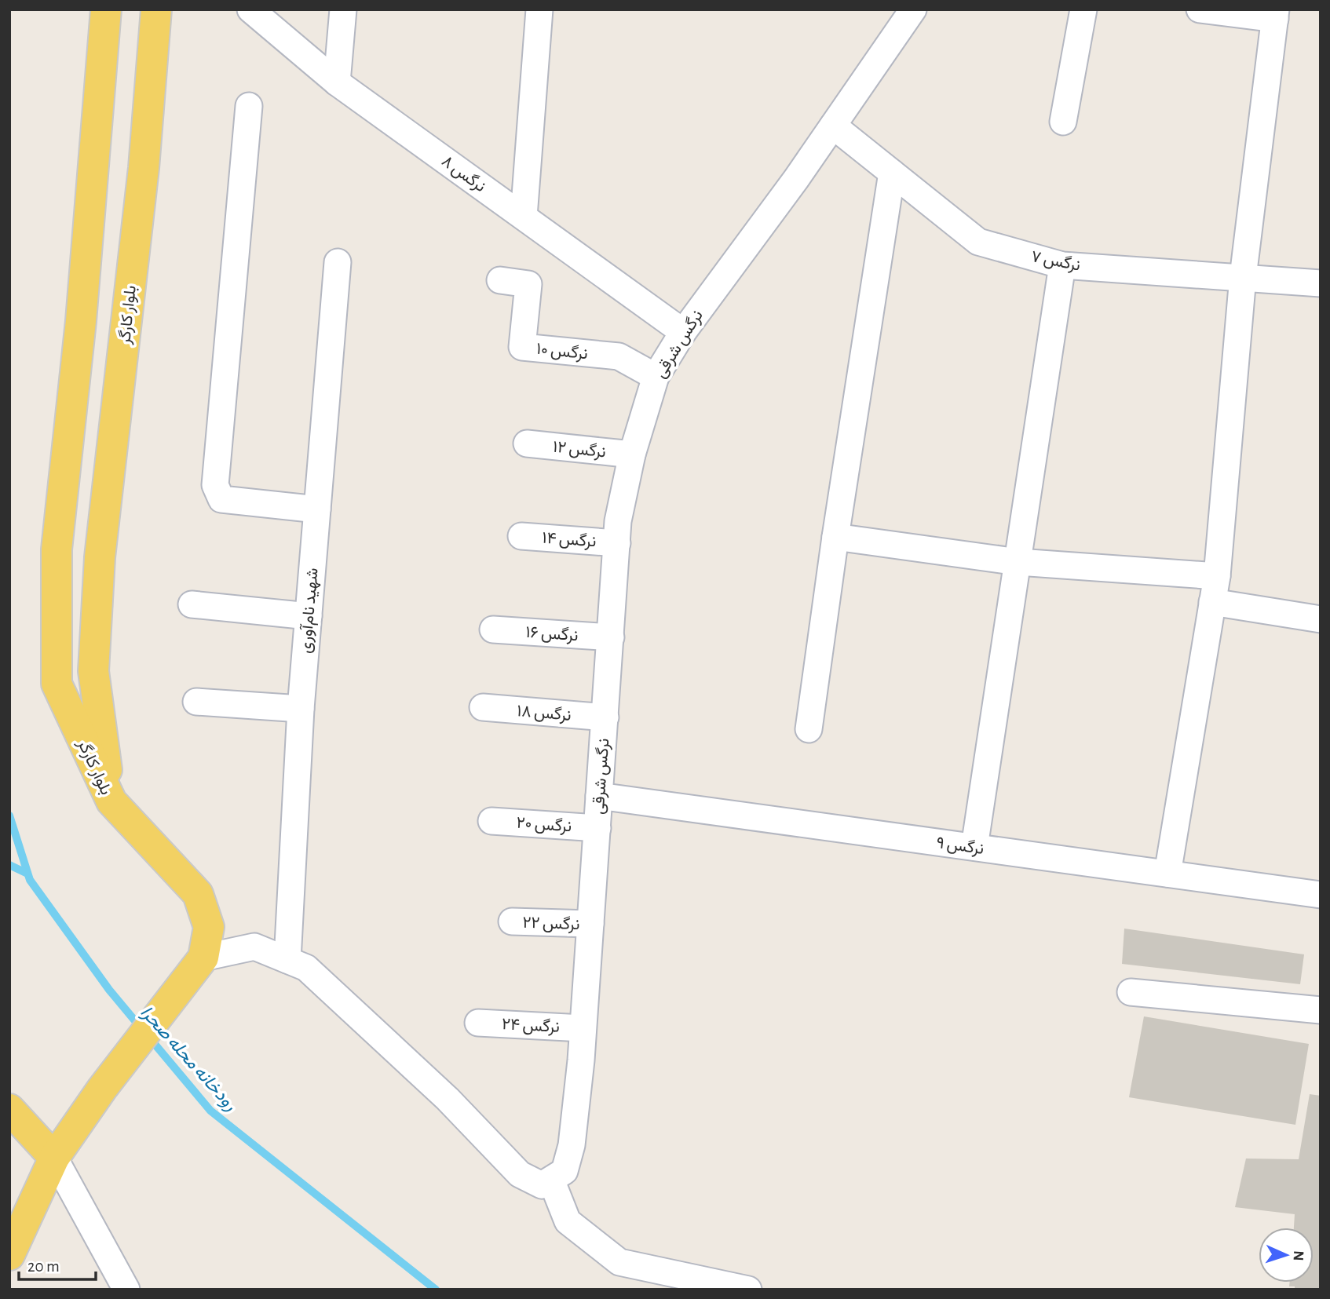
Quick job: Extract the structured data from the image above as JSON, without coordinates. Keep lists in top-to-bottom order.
{
  "streets": {
    "main road": ["بلوار کارگر"],
    "street": [
      "نرگس ۸",
      "نرگس ۷",
      "نرگس شرقی",
      "نرگس ۱۰",
      "نرگس ۱۲",
      "نرگس ۱۴",
      "شهید نام‌آوری",
      "نرگس ۱۶",
      "نرگس ۱۸",
      "نرگس ۲۰",
      "نرگس ۹",
      "نرگس ۲۲",
      "نرگس ۲۴"
    ]
  },
  "crossings": [
    ["نرگس ۸", "نرگس شرقی"],
    ["نرگس ۷", "نرگس شرقی"],
    ["نرگس شرقی", "نرگس ۱۰"],
    ["نرگس شرقی", "نرگس ۱۲"],
    ["نرگس شرقی", "نرگس ۱۴"],
    ["نرگس شرقی", "نرگس ۱۶"],
    ["نرگس شرقی", "نرگس ۱۸"],
    ["نرگس شرقی", "نرگس ۲۰"],
    ["نرگس شرقی", "نرگس ۹"],
    ["نرگس شرقی", "نرگس ۲۲"],
    ["نرگس شرقی", "نرگس ۲۴"]
  ],
  "water": ["رودخانه محله صحرا"],
  "scale_bar": "20 m",
  "north": "right"
}
